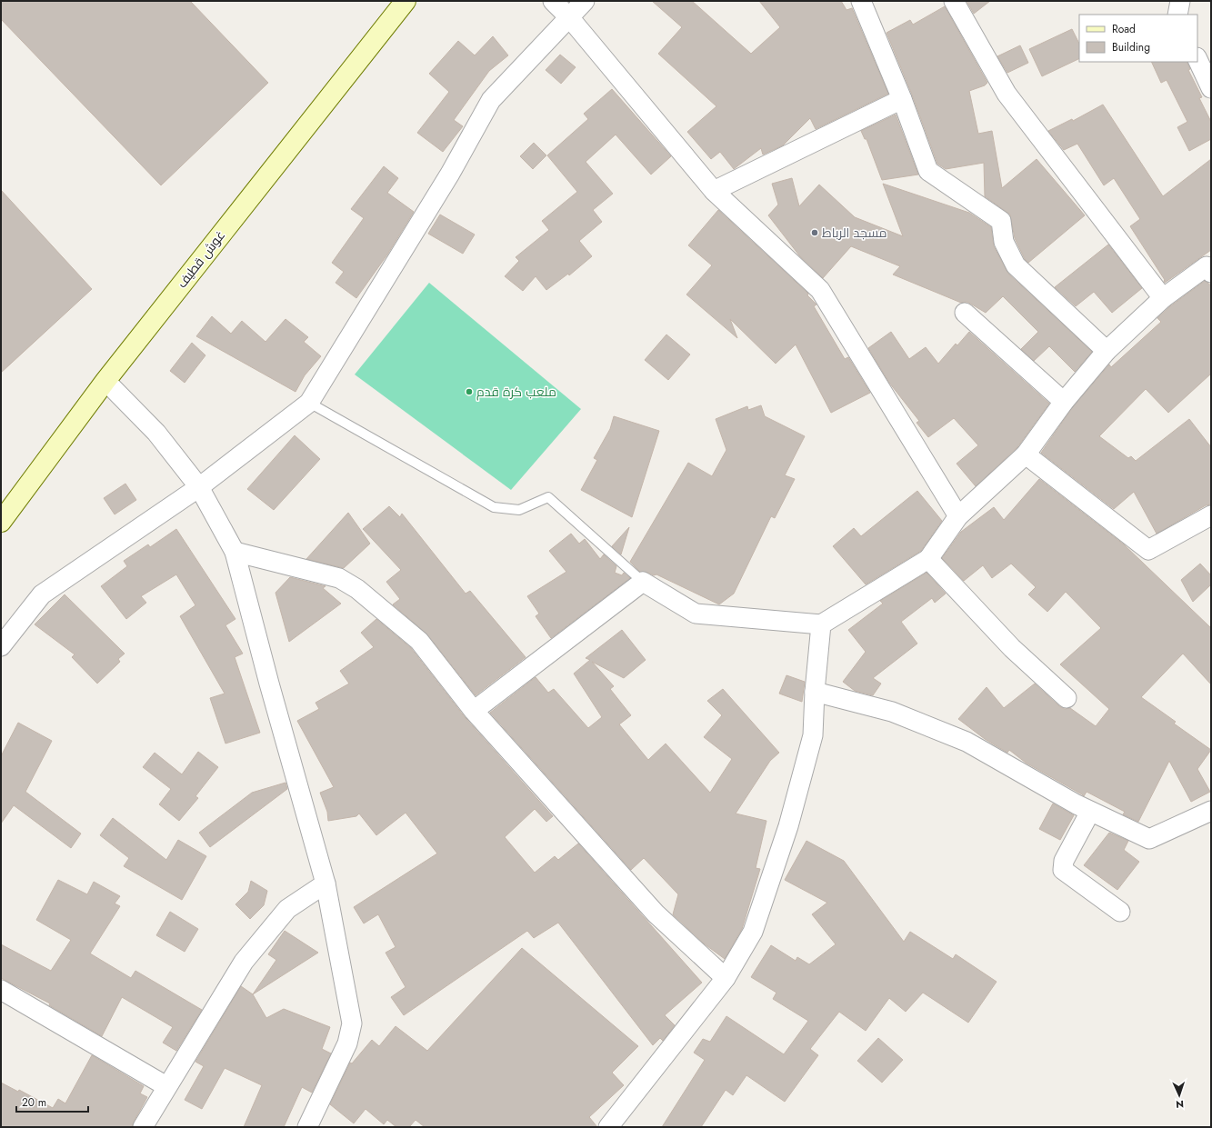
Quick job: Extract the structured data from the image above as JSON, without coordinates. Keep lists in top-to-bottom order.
{
  "streets": {
    "main road": ["غوش قطيف"]
  },
  "places": ["مسجد الرباط", "ملعب كرة قدم"],
  "legend": ["Road", "Building"],
  "scale_bar": "20 m",
  "north": "bottom"
}
